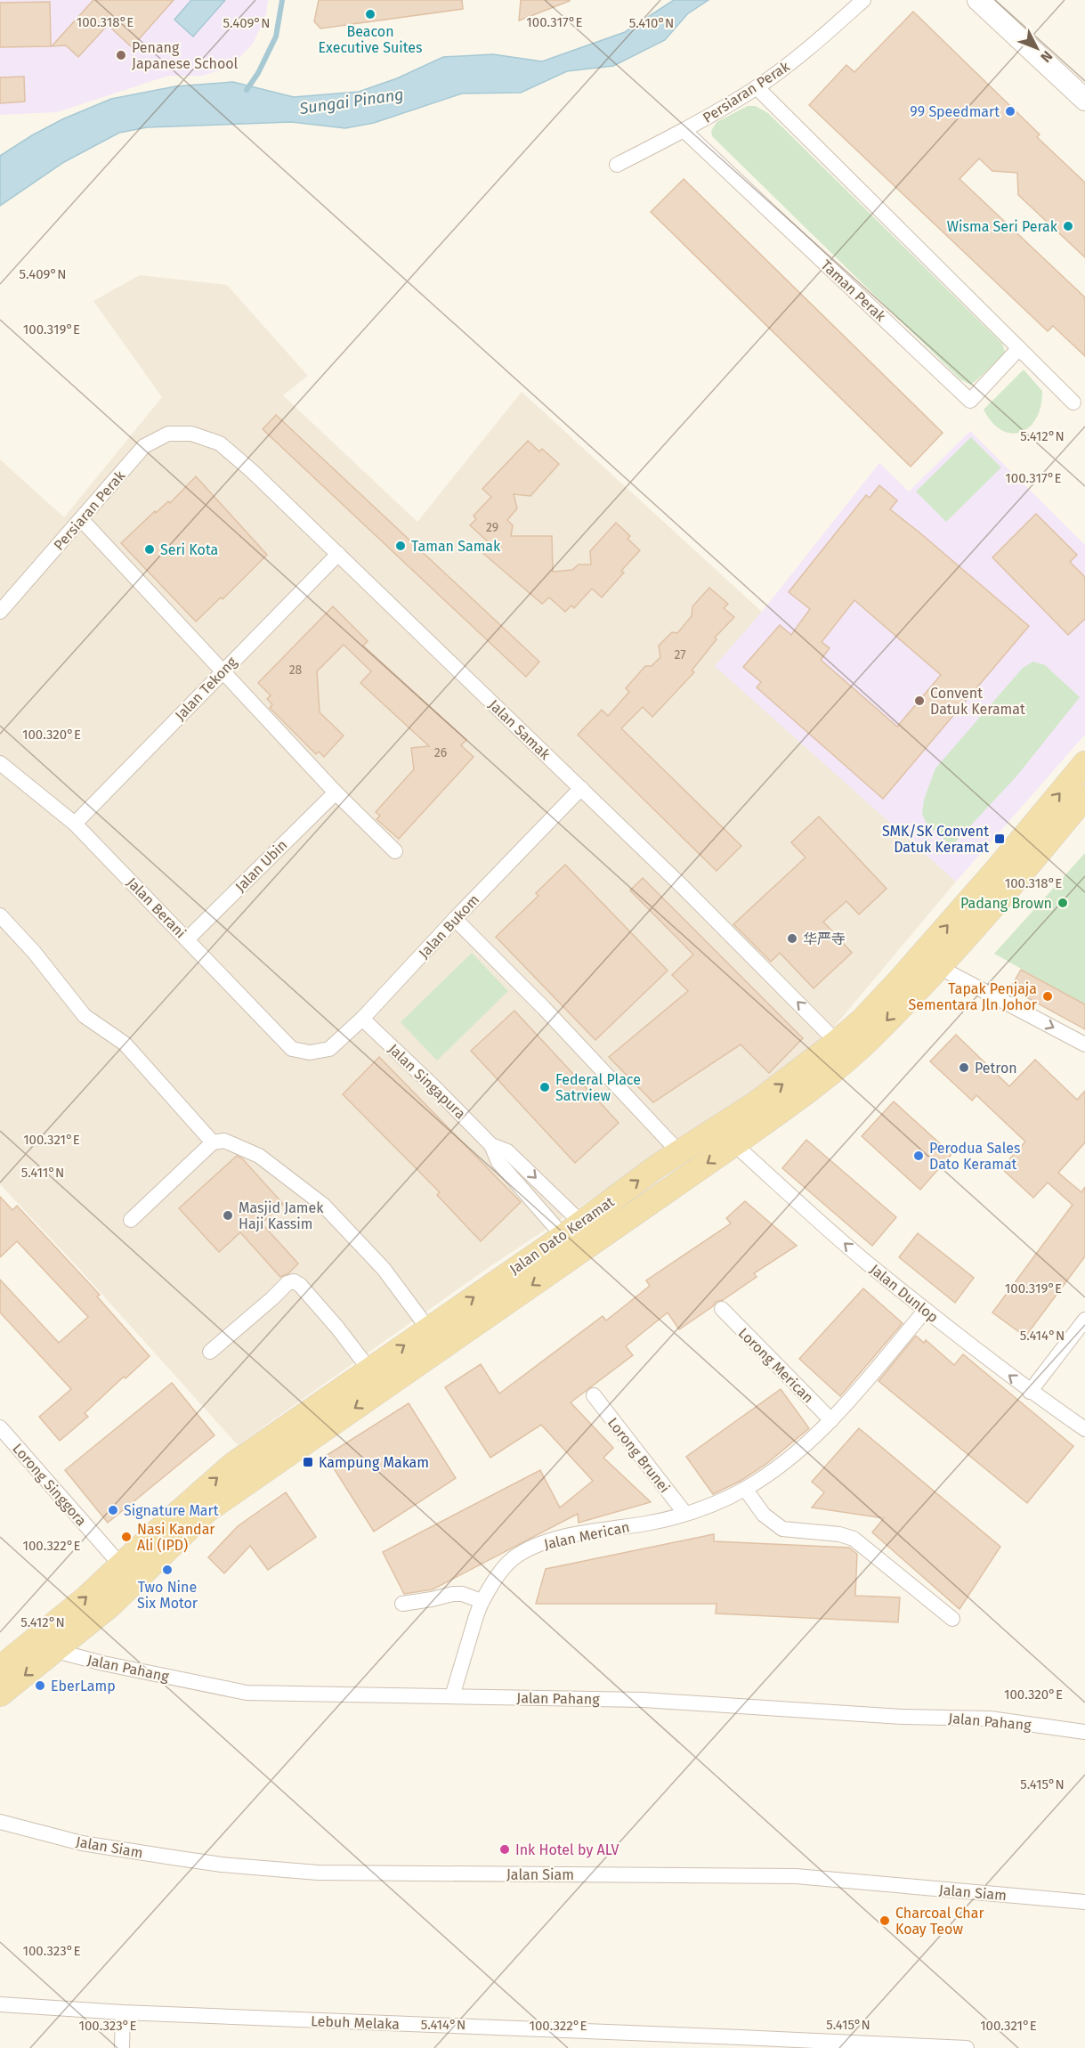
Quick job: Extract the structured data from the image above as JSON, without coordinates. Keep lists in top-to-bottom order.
{
  "streets": {
    "main road": ["Jalan Dato Keramat"],
    "street": [
      "Persiaran Perak",
      "Taman Perak",
      "Jalan Tekong",
      "Jalan Samak",
      "Jalan Ubin",
      "Jalan Berani",
      "Jalan Bukom",
      "Jalan Singapura",
      "Jalan Dunlop",
      "Lorong Merican",
      "Lorong Brunei",
      "Lorong Singgora",
      "Jalan Merican",
      "Jalan Pahang",
      "Jalan Siam",
      "Lebuh Melaka"
    ]
  },
  "crossings": [
    ["Persiaran Perak", "Taman Perak"],
    ["Persiaran Perak", "Jalan Samak"],
    ["Jalan Tekong", "Jalan Samak"],
    ["Jalan Tekong", "Jalan Berani"],
    ["Jalan Samak", "Jalan Bukom"],
    ["Jalan Samak", "Jalan Dato Keramat"],
    ["Jalan Ubin", "Jalan Berani"],
    ["Jalan Berani", "Jalan Bukom"],
    ["Jalan Bukom", "Jalan Singapura"],
    ["Jalan Singapura", "Jalan Dato Keramat"],
    ["Jalan Dato Keramat", "Jalan Dunlop"],
    ["Jalan Dato Keramat", "Lorong Singgora"],
    ["Jalan Dato Keramat", "Jalan Pahang"],
    ["Jalan Dunlop", "Jalan Merican"],
    ["Lorong Merican", "Jalan Merican"],
    ["Lorong Brunei", "Jalan Merican"],
    ["Jalan Merican", "Jalan Pahang"]
  ],
  "one_way": ["Jalan Samak", "Jalan Dunlop"],
  "water": ["Sungai Pinang"],
  "places": {
    "other": [
      "Beacon Executive Suites",
      "Penang Japanese School",
      "99 Speedmart",
      "Wisma Seri Perak",
      "Taman Samak",
      "Seri Kota",
      "Convent Datuk Keramat",
      "Padang Brown",
      "华严寺",
      "Tapak Penjaja Sementara Jln Johor",
      "Petron",
      "Federal Place Satrview",
      "Perodua Sales Dato Keramat",
      "Masjid Jamek Haji Kassim",
      "Signature Mart",
      "Nasi Kandar Ali (IPD)",
      "Two Nine Six Motor",
      "EberLamp",
      "Ink Hotel by ALV",
      "Charcoal Char Koay Teow"
    ],
    "transit": ["SMK/SK Convent Datuk Keramat", "Kampung Makam"]
  },
  "house_numbers": [
    "29",
    "27",
    "28",
    "26"
  ],
  "north": "bottom right",
  "coordinates": [
    "100.318°E",
    "100.317°E",
    "5.409°N",
    "5.410°N",
    "100.319°E",
    "5.412°N",
    "100.320°E",
    "100.321°E",
    "5.411°N",
    "5.414°N",
    "100.322°E",
    "5.415°N",
    "100.323°E"
  ]
}
